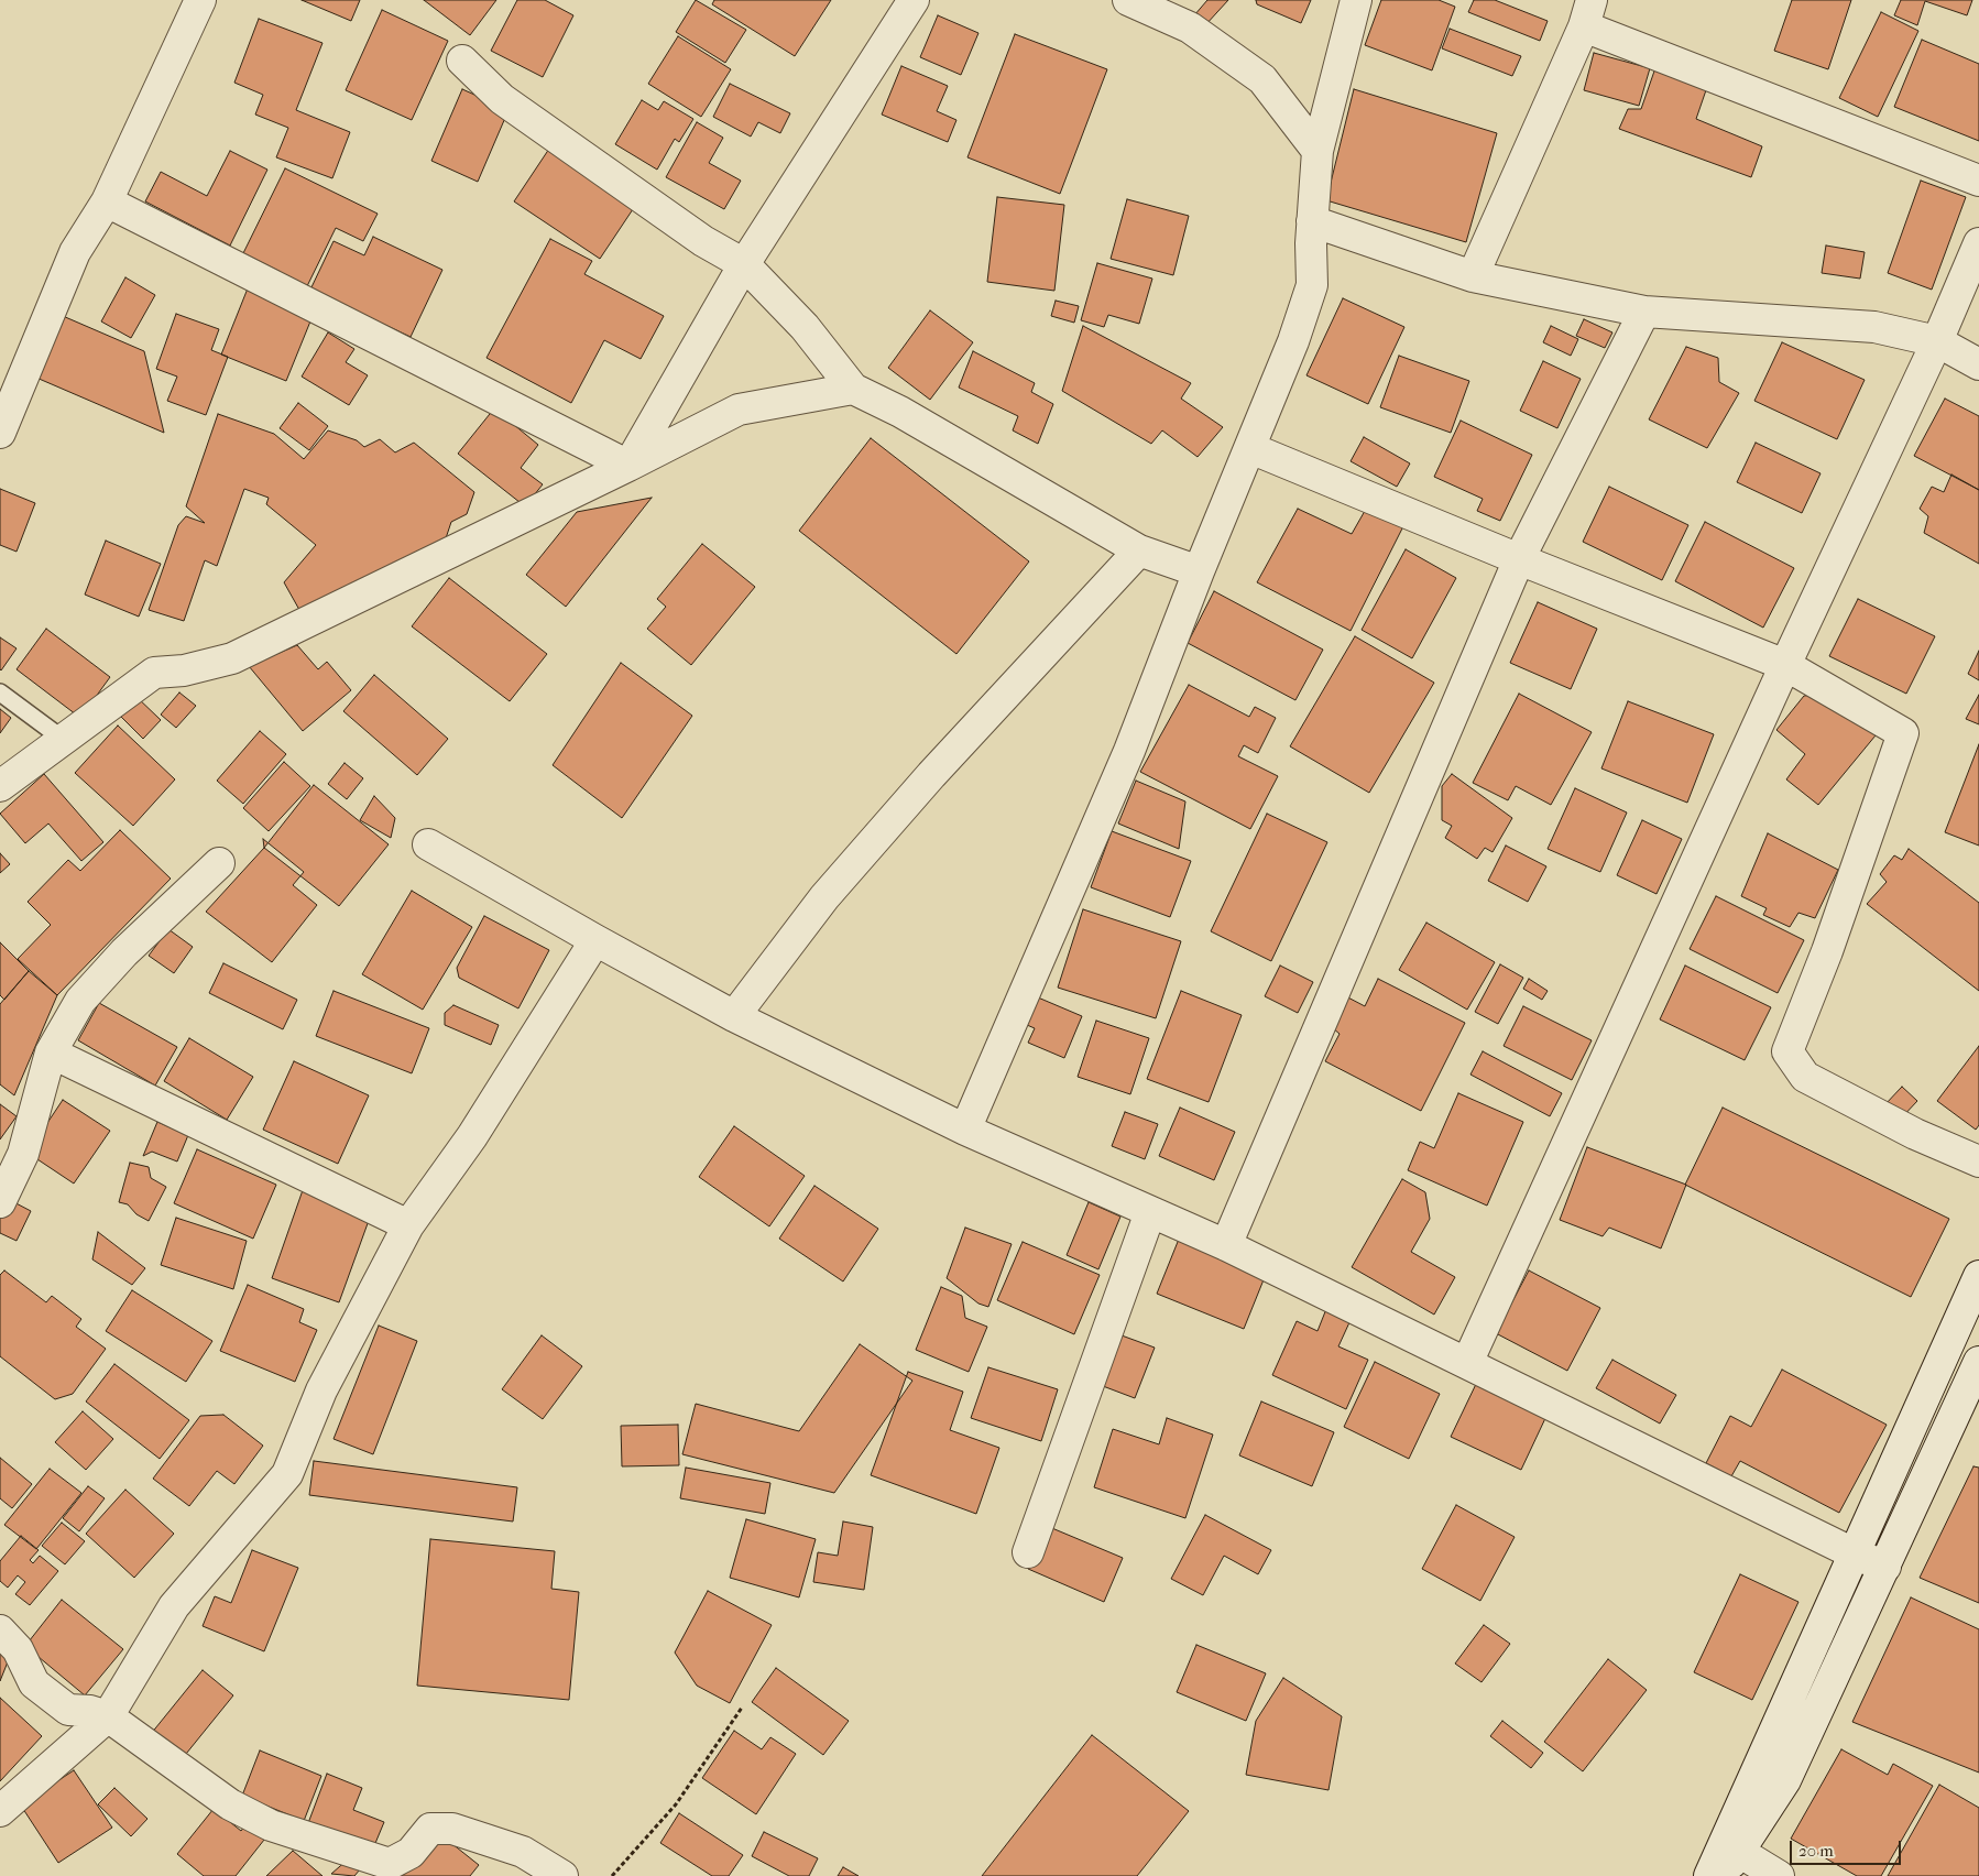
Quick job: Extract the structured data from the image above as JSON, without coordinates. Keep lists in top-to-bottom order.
{
  "scale_bar": "20 m"
}
